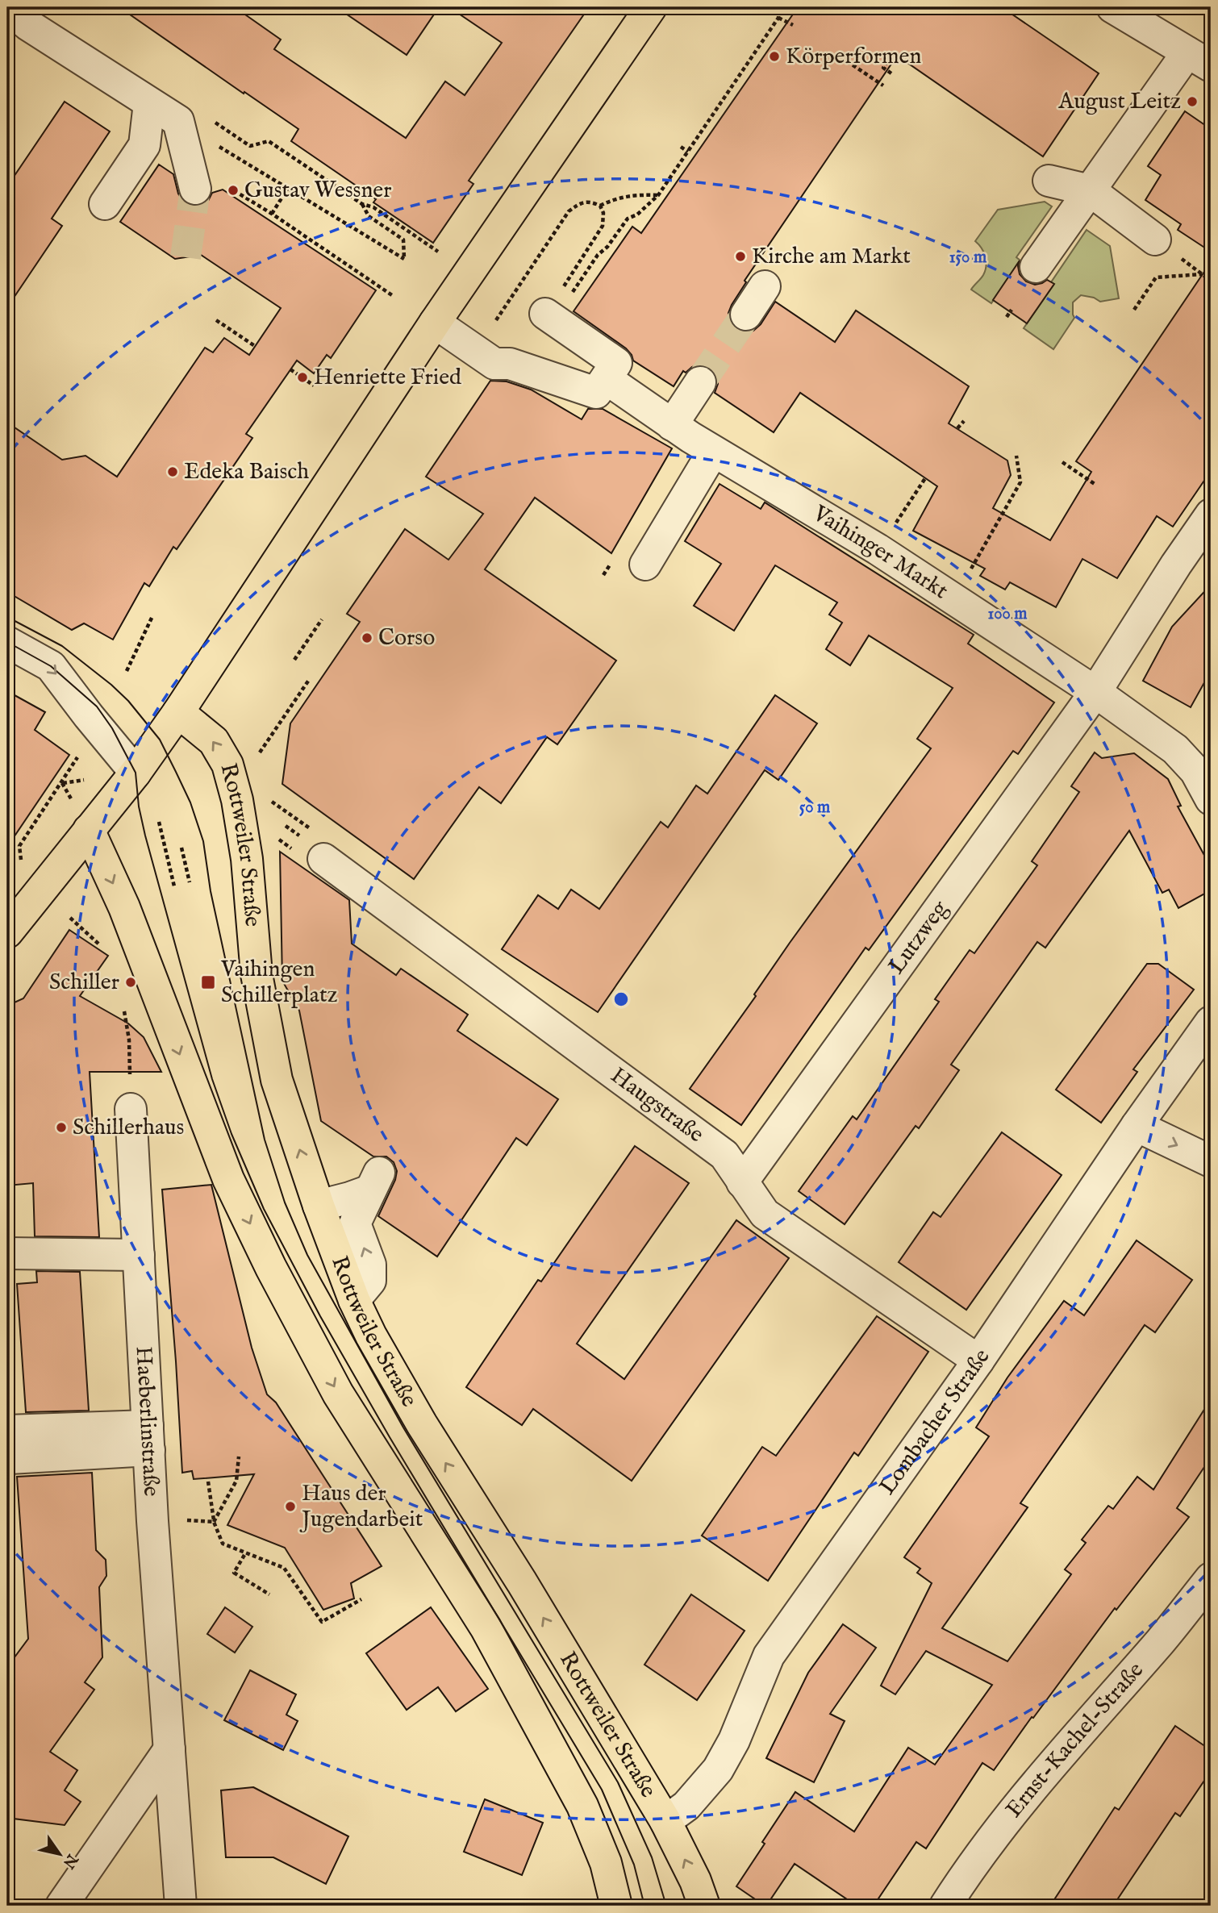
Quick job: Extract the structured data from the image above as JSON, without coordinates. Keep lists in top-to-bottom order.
{
  "streets": {
    "main road": ["Rottweiler Straße"],
    "street": [
      "Vaihinger Markt",
      "Lutzweg",
      "Haugstraße",
      "Haeberlinstraße",
      "Lombacher Straße",
      "Ernst-Kachel-Straße"
    ]
  },
  "crossings": [
    ["Vaihinger Markt", "Lutzweg"],
    ["Rottweiler Straße", "Lombacher Straße"],
    ["Lutzweg", "Haugstraße"],
    ["Haugstraße", "Lombacher Straße"]
  ],
  "places": {
    "other": [
      "Körperformen",
      "August Leitz",
      "Gustav Wessner",
      "Kirche am Markt",
      "Henriette Fried",
      "Edeka Baisch",
      "Corso",
      "Schiller",
      "Schillerhaus",
      "Haus der Jugendarbeit"
    ],
    "transit": ["Vaihingen Schillerplatz"]
  },
  "north": "bottom right",
  "rings": ["150 m", "100 m", "50 m"]
}
